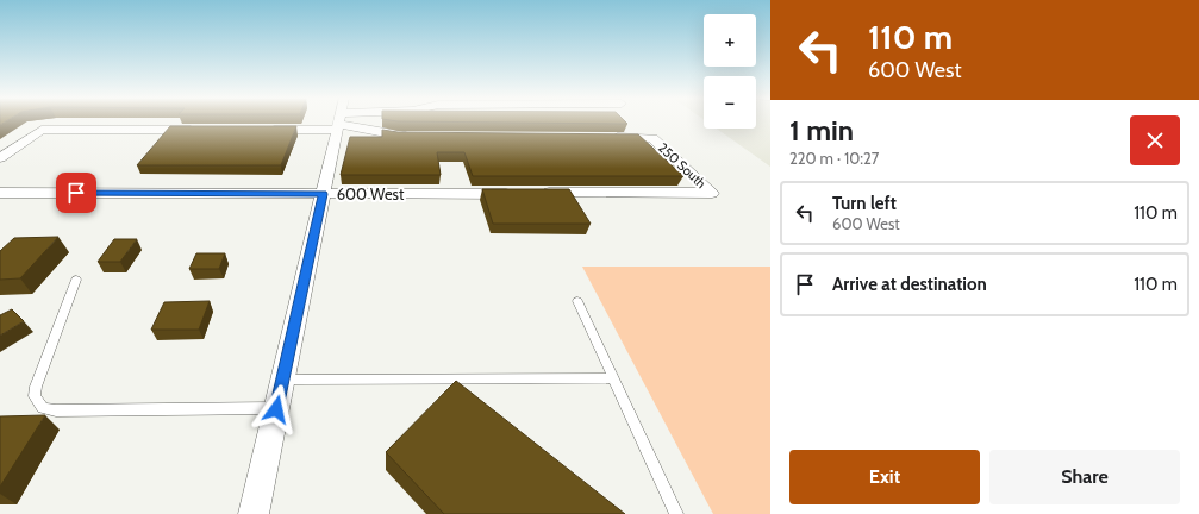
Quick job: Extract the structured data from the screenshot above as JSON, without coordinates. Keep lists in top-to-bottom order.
{
  "streets": {
    "street": ["250 South", "600 West"]
  },
  "page": {
    "turn": ["110 m", "600 West"],
    "map_buttons": ["+", "−"],
    "heading": ["1 min", "220 m · 10:27"],
    "list": [
      {
        "name": "Turn left",
        "note": "600 West",
        "value": "110 m"
      },
      {
        "name": "Arrive at destination",
        "value": "110 m"
      }
    ],
    "buttons": ["Exit", "Share"]
  }
}
